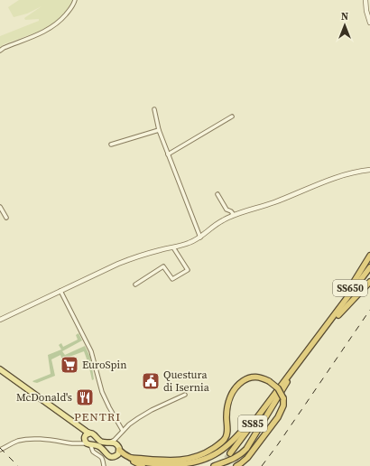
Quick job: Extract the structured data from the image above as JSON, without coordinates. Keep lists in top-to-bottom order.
{
  "streets": {
    "highway": ["SS650", "SS85"]
  },
  "districts": ["PENTRI"],
  "places": {
    "supermarket": ["EuroSpin"],
    "public building": ["Questura di Isernia"],
    "restaurant": ["McDonald's"]
  },
  "north": "top"
}
